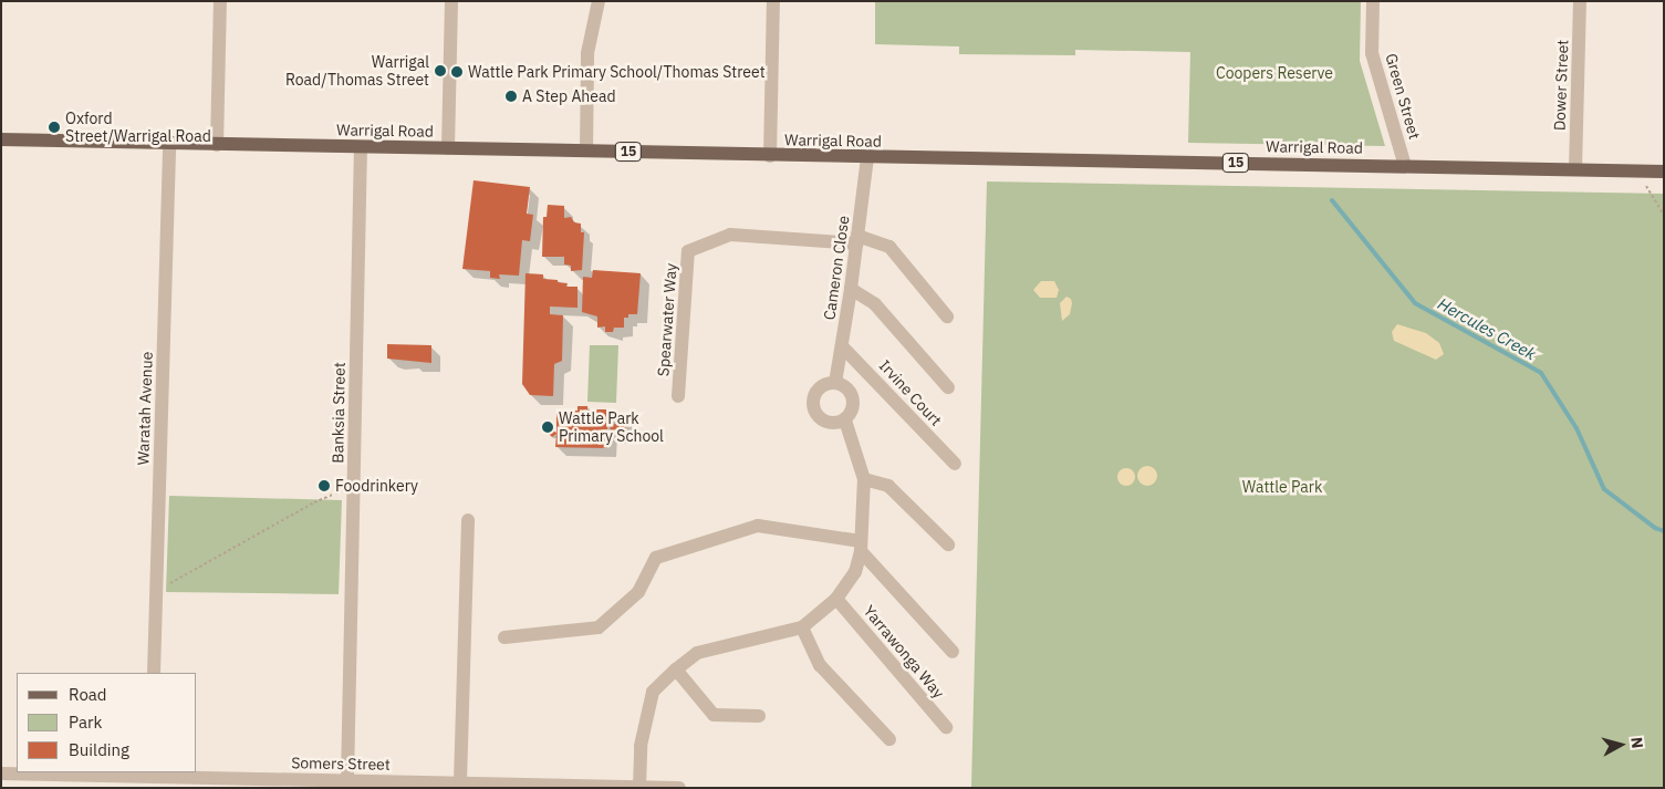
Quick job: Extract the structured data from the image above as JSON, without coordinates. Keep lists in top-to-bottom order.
{
  "streets": {
    "main road": ["Warrigal Road", "15"],
    "street": [
      "Dower Street",
      "Green Street",
      "Cameron Close",
      "Spearwater Way",
      "Irvine Court",
      "Waratah Avenue",
      "Banksia Street",
      "Yarrawonga Way",
      "Somers Street"
    ]
  },
  "crossings": [
    ["Dower Street", "Warrigal Road"],
    ["Green Street", "Warrigal Road"],
    ["Warrigal Road", "Cameron Close"],
    ["Warrigal Road", "Waratah Avenue"],
    ["Warrigal Road", "Banksia Street"],
    ["Cameron Close", "Spearwater Way"],
    ["Cameron Close", "Irvine Court"],
    ["Banksia Street", "Somers Street"]
  ],
  "water": ["Hercules Creek"],
  "parks": ["Coopers Reserve", "Wattle Park"],
  "places": [
    "Warrigal Road/Thomas Street",
    "Wattle Park Primary School/Thomas Street",
    "A Step Ahead",
    "Oxford Street/Warrigal Road",
    "Wattle Park Primary School",
    "Foodrinkery"
  ],
  "legend": ["Road", "Park", "Building"],
  "north": "right"
}
